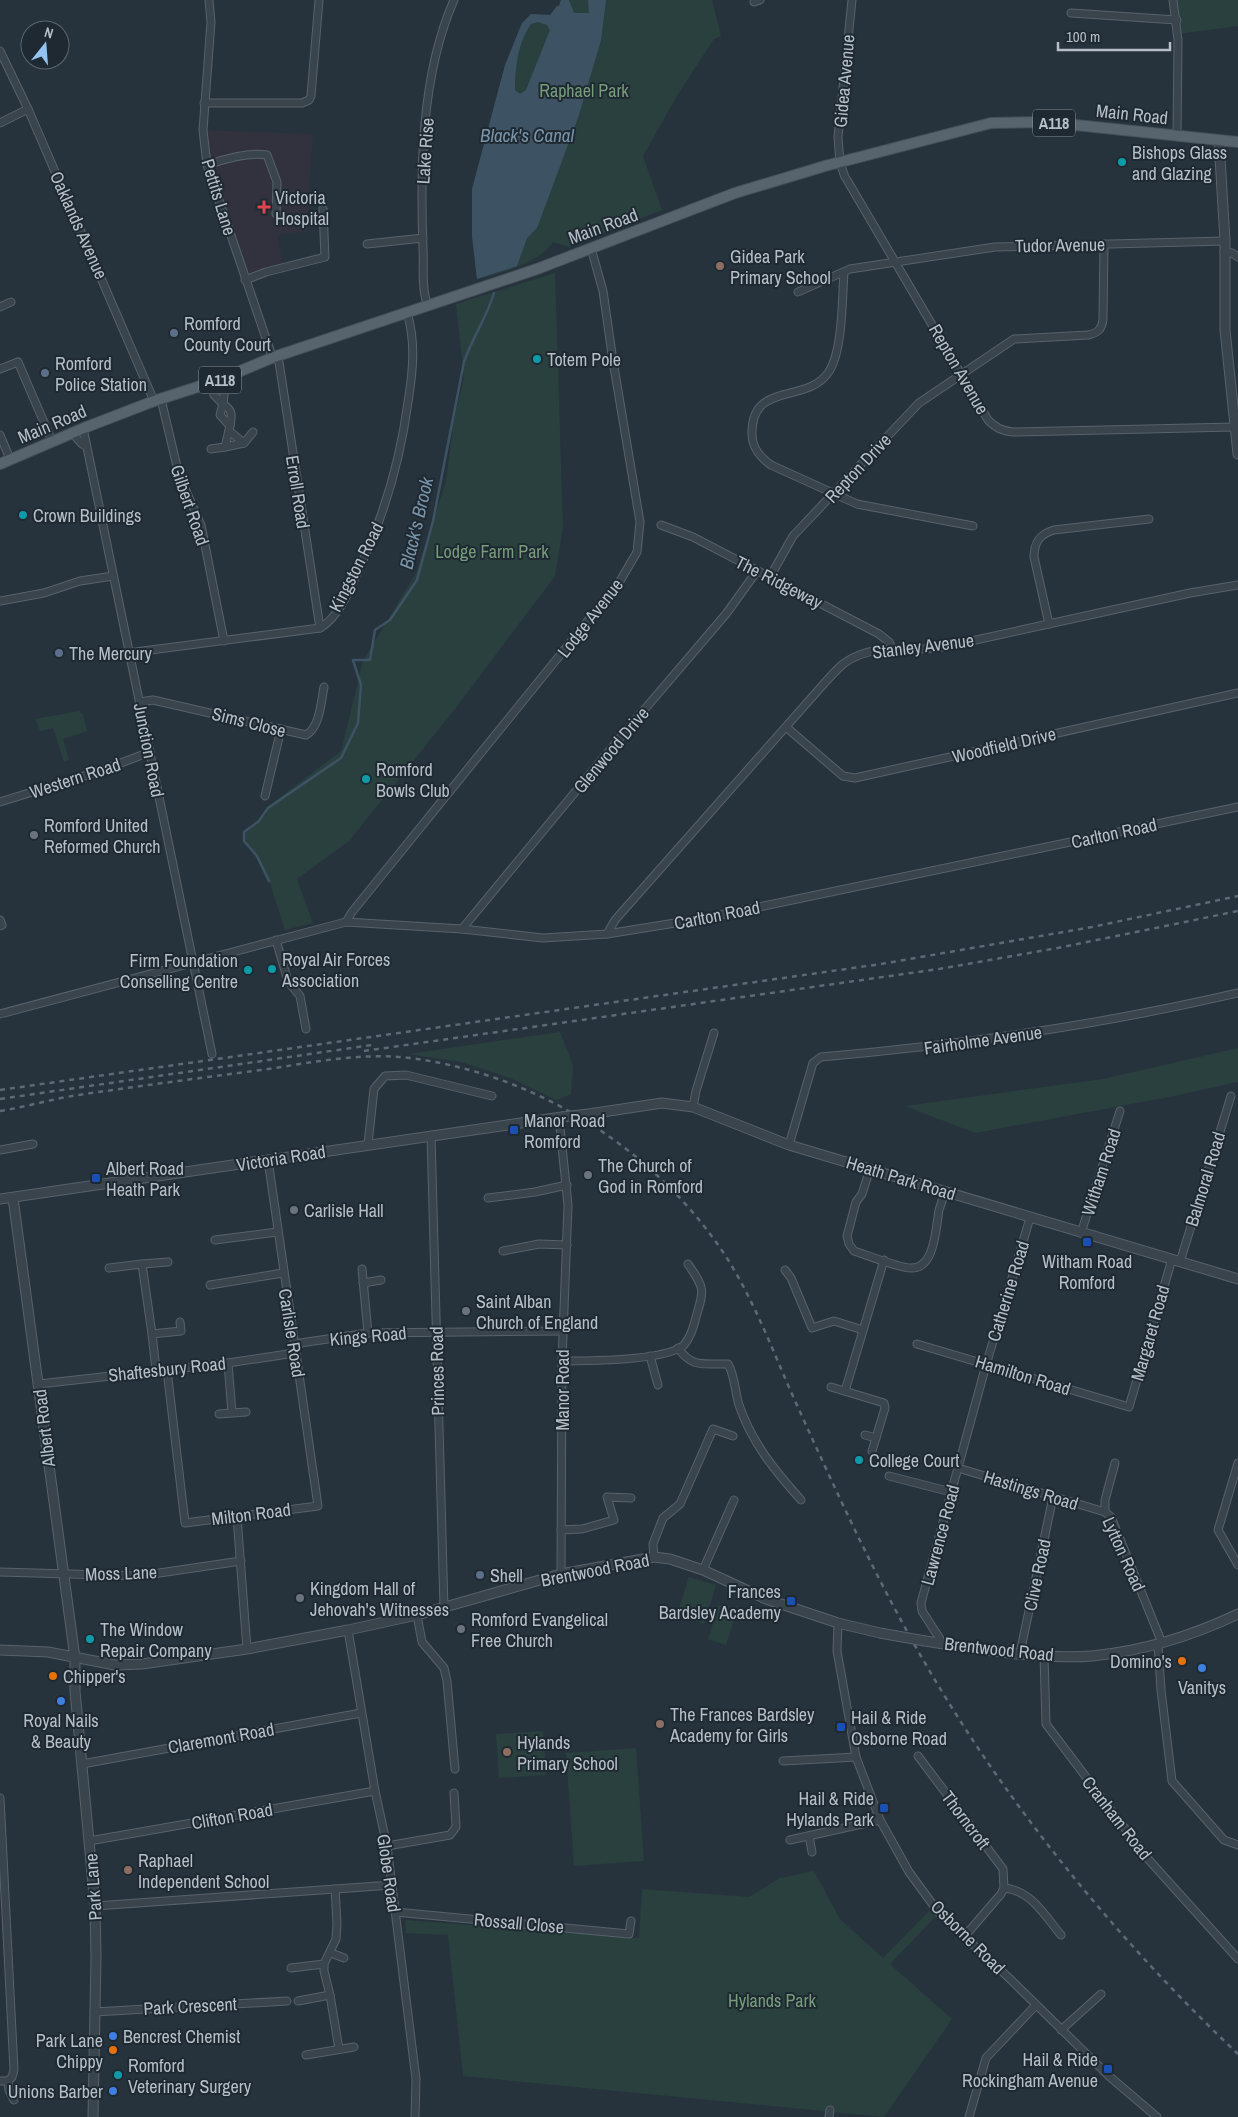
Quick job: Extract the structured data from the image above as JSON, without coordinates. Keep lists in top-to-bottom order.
{
  "streets": {
    "main road": ["Main Road", "A118"],
    "street": [
      "Gidea Avenue",
      "Lake Rise",
      "Pettits Lane",
      "Oaklands Avenue",
      "Tudor Avenue",
      "Repton Avenue",
      "Repton Drive",
      "Erroll Road",
      "Gilbert Road",
      "Kingston Road",
      "The Ridgeway",
      "Lodge Avenue",
      "Stanley Avenue",
      "Sims Close",
      "Woodfield Drive",
      "Junction Road",
      "Glenwood Drive",
      "Western Road",
      "Carlton Road",
      "Fairholme Avenue",
      "Victoria Road",
      "Witham Road",
      "Heath Park Road",
      "Balmoral Road",
      "Catherine Road",
      "Carlisle Road",
      "Margaret Road",
      "Kings Road",
      "Shaftesbury Road",
      "Princes Road",
      "Hamilton Road",
      "Manor Road",
      "Albert Road",
      "Hastings Road",
      "Milton Road",
      "Lawrence Road",
      "Lytton Road",
      "Brentwood Road",
      "Moss Lane",
      "Clive Road",
      "Claremont Road",
      "Clifton Road",
      "Cranham Road",
      "Thorncroft",
      "Globe Road",
      "Park Lane",
      "Rossall Close",
      "Osborne Road",
      "Park Crescent"
    ]
  },
  "crossings": [
    ["Gidea Avenue", "Main Road"],
    ["Gidea Avenue", "Repton Avenue"],
    ["Main Road", "Lake Rise"],
    ["Main Road", "Pettits Lane"],
    ["Main Road", "Oaklands Avenue"],
    ["Main Road", "Repton Avenue"],
    ["Main Road", "Erroll Road"],
    ["Main Road", "Gilbert Road"],
    ["Main Road", "Kingston Road"],
    ["Main Road", "Lodge Avenue"],
    ["Main Road", "Junction Road"],
    ["Pettits Lane", "Erroll Road"],
    ["Oaklands Avenue", "Gilbert Road"],
    ["Tudor Avenue", "Repton Avenue"],
    ["Tudor Avenue", "Repton Drive"],
    ["Repton Avenue", "Repton Drive"],
    ["Repton Drive", "The Ridgeway"],
    ["Erroll Road", "Kingston Road"],
    ["Gilbert Road", "Kingston Road"],
    ["Kingston Road", "Junction Road"],
    ["The Ridgeway", "Stanley Avenue"],
    ["The Ridgeway", "Glenwood Drive"],
    ["Lodge Avenue", "Carlton Road"],
    ["Stanley Avenue", "Woodfield Drive"],
    ["Stanley Avenue", "Carlton Road"],
    ["Sims Close", "Junction Road"],
    ["Junction Road", "Western Road"],
    ["Junction Road", "Carlton Road"],
    ["Glenwood Drive", "Carlton Road"],
    ["Fairholme Avenue", "Heath Park Road"],
    ["Victoria Road", "Heath Park Road"],
    ["Victoria Road", "Carlisle Road"],
    ["Victoria Road", "Princes Road"],
    ["Victoria Road", "Manor Road"],
    ["Victoria Road", "Albert Road"],
    ["Witham Road", "Heath Park Road"],
    ["Heath Park Road", "Balmoral Road"],
    ["Heath Park Road", "Catherine Road"],
    ["Heath Park Road", "Margaret Road"],
    ["Heath Park Road", "Manor Road"],
    ["Balmoral Road", "Margaret Road"],
    ["Catherine Road", "Hamilton Road"],
    ["Catherine Road", "Lawrence Road"],
    ["Carlisle Road", "Kings Road"],
    ["Carlisle Road", "Shaftesbury Road"],
    ["Carlisle Road", "Milton Road"],
    ["Margaret Road", "Hamilton Road"],
    ["Kings Road", "Princes Road"],
    ["Kings Road", "Manor Road"],
    ["Shaftesbury Road", "Albert Road"],
    ["Shaftesbury Road", "Milton Road"],
    ["Princes Road", "Brentwood Road"],
    ["Hamilton Road", "Lawrence Road"],
    ["Manor Road", "Brentwood Road"],
    ["Albert Road", "Brentwood Road"],
    ["Albert Road", "Moss Lane"],
    ["Albert Road", "Park Lane"],
    ["Hastings Road", "Lawrence Road"],
    ["Hastings Road", "Lytton Road"],
    ["Hastings Road", "Clive Road"],
    ["Lawrence Road", "Brentwood Road"],
    ["Lytton Road", "Brentwood Road"],
    ["Brentwood Road", "Clive Road"],
    ["Brentwood Road", "Cranham Road"],
    ["Brentwood Road", "Globe Road"],
    ["Brentwood Road", "Park Lane"],
    ["Brentwood Road", "Osborne Road"],
    ["Claremont Road", "Globe Road"],
    ["Claremont Road", "Park Lane"],
    ["Clifton Road", "Globe Road"],
    ["Clifton Road", "Park Lane"],
    ["Globe Road", "Rossall Close"],
    ["Park Lane", "Park Crescent"]
  ],
  "water": ["Black's Canal", "Black's Brook"],
  "parks": ["Raphael Park", "Lodge Farm Park", "Hylands Park"],
  "places": {
    "other": [
      "Bishops Glass and Glazing",
      "Gidea Park Primary School",
      "Romford County Court",
      "Totem Pole",
      "Romford Police Station",
      "Crown Buildings",
      "The Mercury",
      "Romford Bowls Club",
      "Romford United Reformed Church",
      "Royal Air Forces Association",
      "Firm Foundation Conselling Centre",
      "The Church of God in Romford",
      "Carlisle Hall",
      "Saint Alban Church of England",
      "College Court",
      "Shell",
      "Kingdom Hall of Jehovah's Witnesses",
      "Romford Evangelical Free Church",
      "The Window Repair Company",
      "Domino's",
      "Vanitys",
      "Chipper's",
      "Royal Nails & Beauty",
      "The Frances Bardsley Academy for Girls",
      "Hylands Primary School",
      "Raphael Independent School",
      "Bencrest Chemist",
      "Park Lane Chippy",
      "Romford Veterinary Surgery",
      "Unions Barber"
    ],
    "health": ["Victoria Hospital"],
    "transit": [
      "Manor Road Romford",
      "Albert Road Heath Park",
      "Witham Road Romford",
      "Frances Bardsley Academy",
      "Hail & Ride Osborne Road",
      "Hail & Ride Hylands Park",
      "Hail & Ride Rockingham Avenue"
    ]
  },
  "scale_bar": "100 m",
  "north": "top"
}
